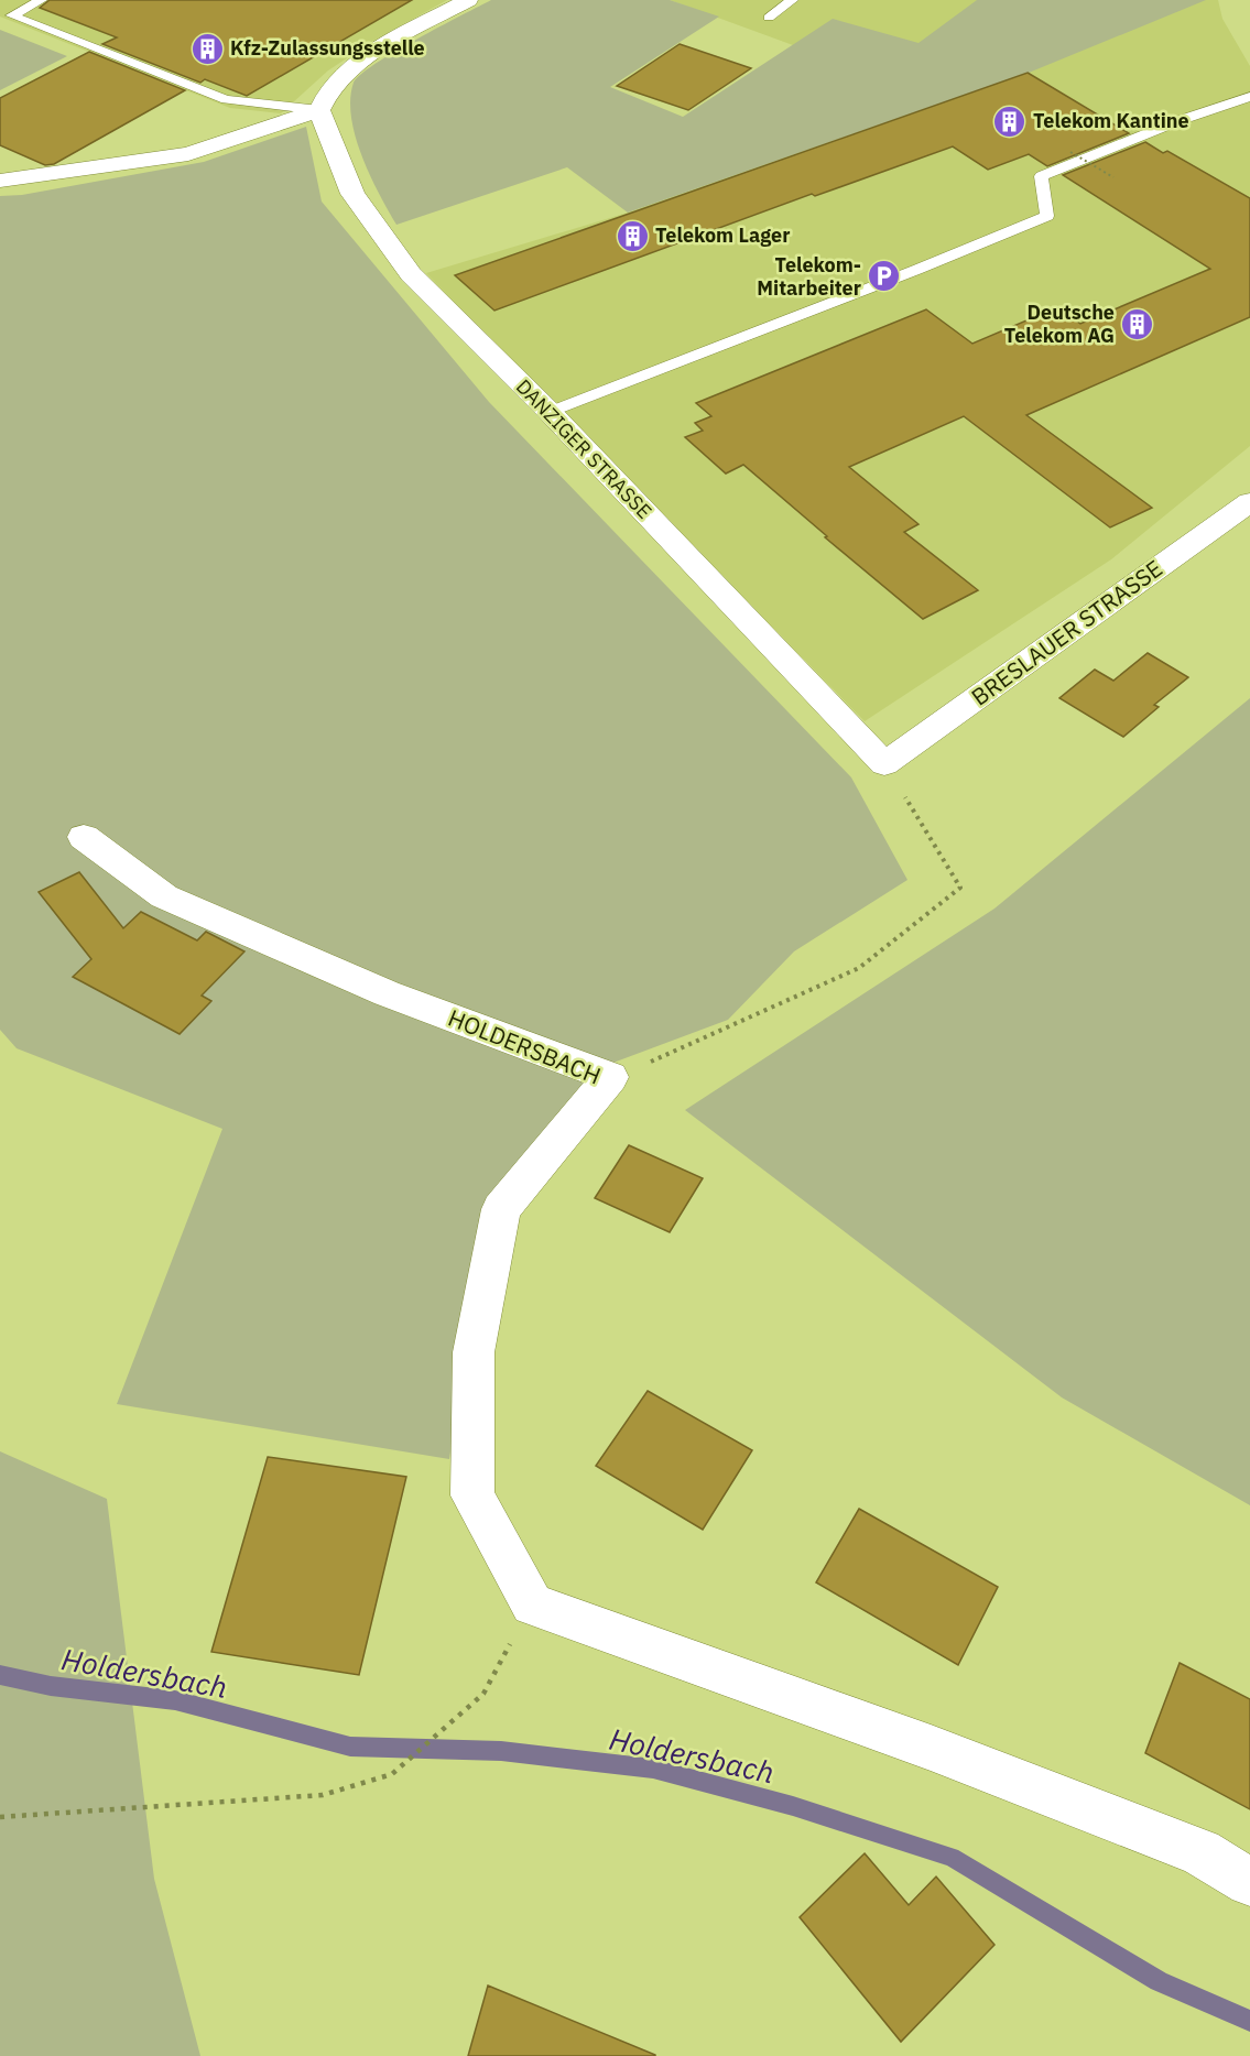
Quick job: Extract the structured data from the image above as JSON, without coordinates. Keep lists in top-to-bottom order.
{
  "streets": {
    "street": ["DANZIGER STRASSE", "BRESLAUER STRASSE", "HOLDERSBACH"]
  },
  "crossings": [
    ["DANZIGER STRASSE", "BRESLAUER STRASSE"]
  ],
  "water": ["Holdersbach"],
  "places": {
    "building": [
      "Kfz-Zulassungsstelle",
      "Telekom Kantine",
      "Telekom Lager",
      "Deutsche Telekom AG"
    ],
    "parking": ["Telekom- Mitarbeiter"]
  }
}
